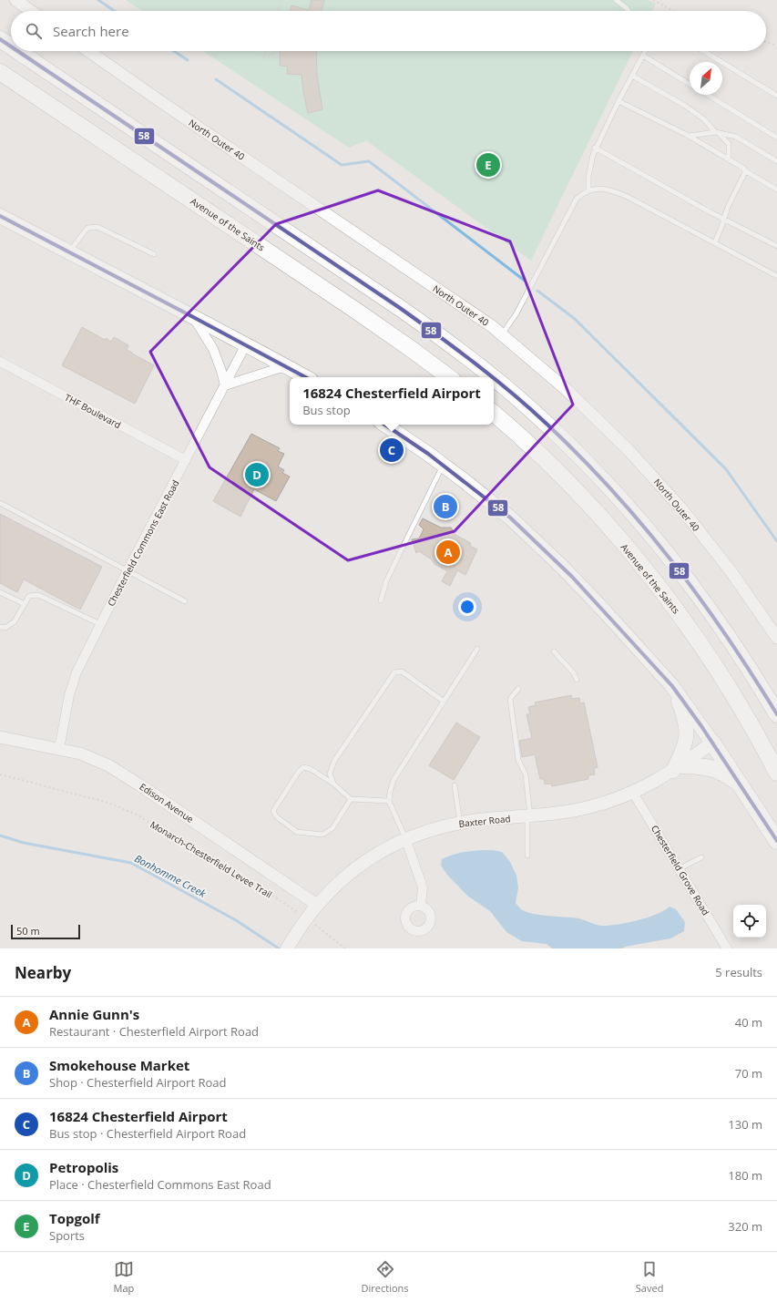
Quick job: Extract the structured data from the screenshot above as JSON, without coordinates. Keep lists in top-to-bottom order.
{
  "streets": {
    "highway": ["Avenue of the Saints"],
    "main road": ["Baxter Road"],
    "street": [
      "North Outer 40",
      "THF Boulevard",
      "Chesterfield Commons East Road",
      "Edison Avenue",
      "Chesterfield Grove Road"
    ],
    "path": ["Monarch-Chesterfield Levee Trail"]
  },
  "crossings": [
    ["THF Boulevard", "Chesterfield Commons East Road"],
    ["Chesterfield Commons East Road", "Edison Avenue"],
    ["Edison Avenue", "Baxter Road"],
    ["Baxter Road", "Chesterfield Grove Road"]
  ],
  "water": ["Bonhomme Creek"],
  "lines": ["transit line 58"],
  "scale_bar": "50 m",
  "north": "top right",
  "page": {
    "search": "Search here",
    "pins": [
      "E",
      "C",
      "D",
      "B",
      "A"
    ],
    "popup": ["16824 Chesterfield Airport", "Bus stop"],
    "scale": "50 m",
    "heading": ["Nearby", "5 results"],
    "list": [
      {
        "mark": "A",
        "name": "Annie Gunn's",
        "note": "Restaurant · Chesterfield Airport Road",
        "value": "40 m"
      },
      {
        "mark": "B",
        "name": "Smokehouse Market",
        "note": "Shop · Chesterfield Airport Road",
        "value": "70 m"
      },
      {
        "mark": "C",
        "name": "16824 Chesterfield Airport",
        "note": "Bus stop · Chesterfield Airport Road",
        "value": "130 m"
      },
      {
        "mark": "D",
        "name": "Petropolis",
        "note": "Place · Chesterfield Commons East Road",
        "value": "180 m"
      },
      {
        "mark": "E",
        "name": "Topgolf",
        "note": "Sports",
        "value": "320 m"
      }
    ],
    "nav": ["Map", "Directions", "Saved"]
  }
}
